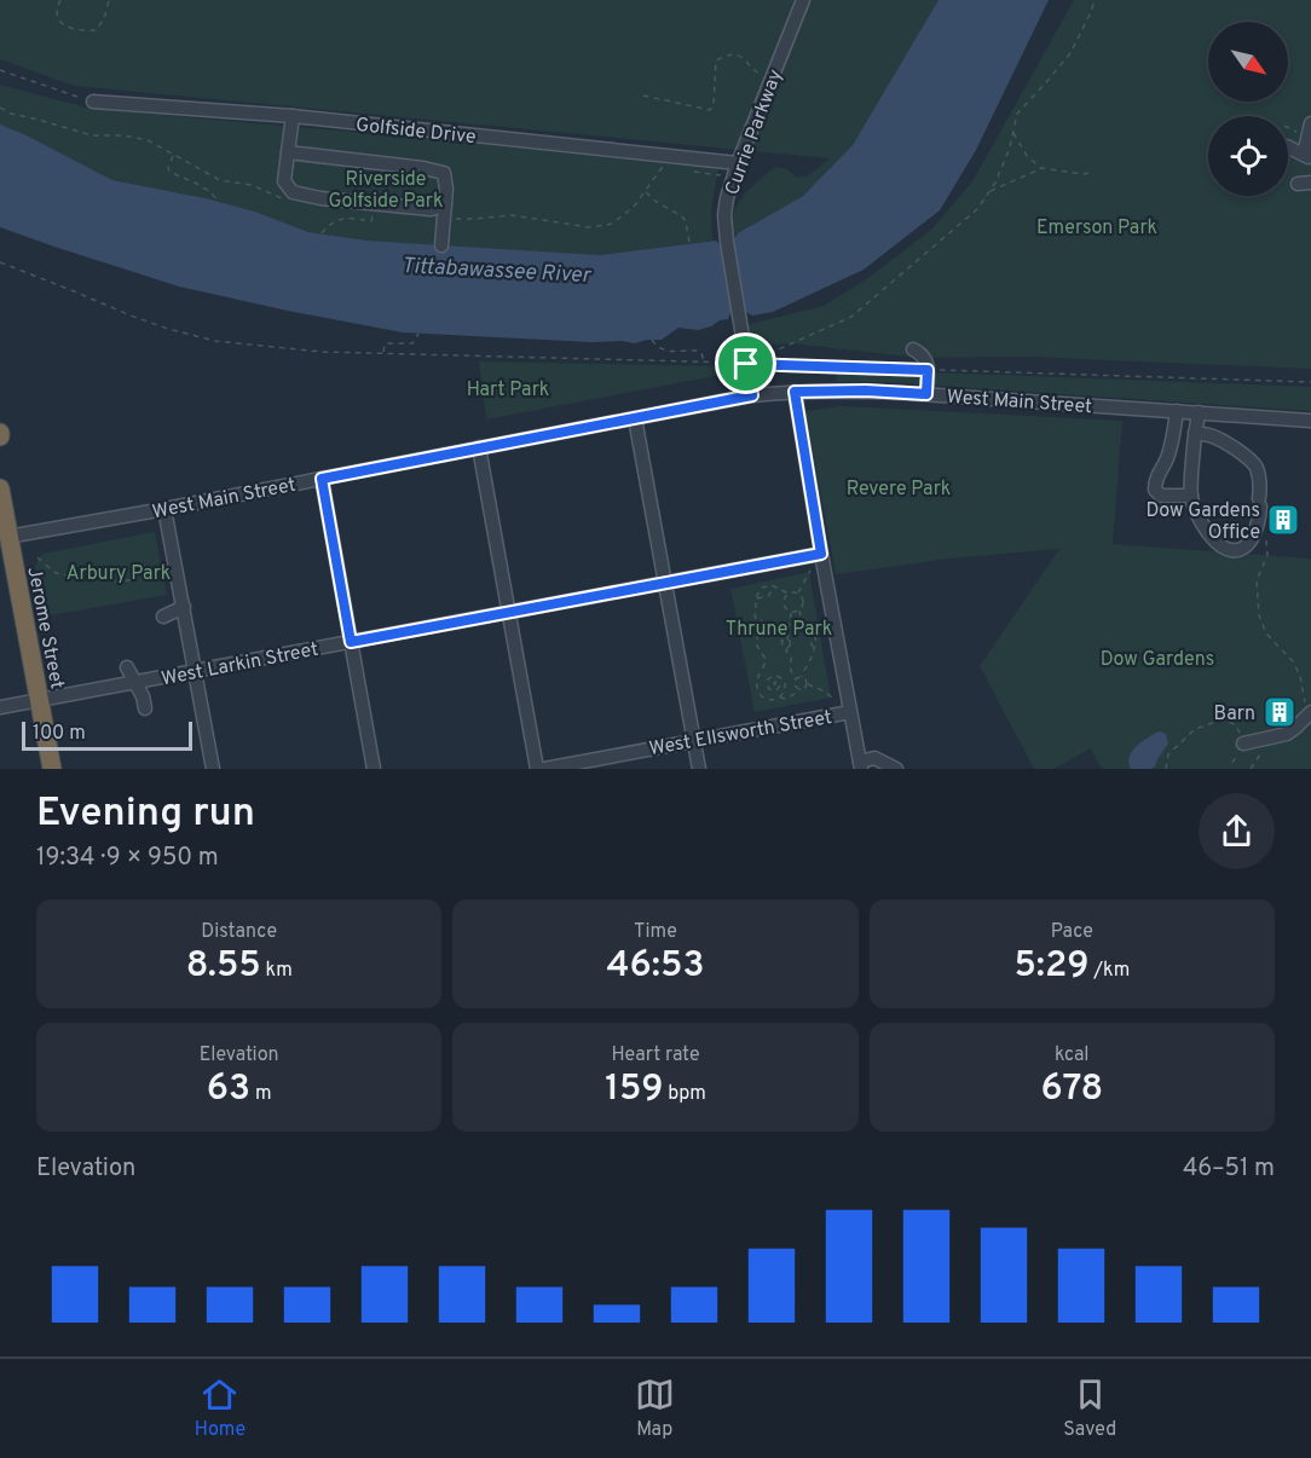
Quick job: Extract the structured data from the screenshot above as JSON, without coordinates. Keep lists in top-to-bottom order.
{
  "streets": {
    "highway": ["Jerome Street"],
    "street": [
      "Golfside Drive",
      "Currie Parkway",
      "West Main Street",
      "West Larkin Street",
      "West Ellsworth Street"
    ]
  },
  "crossings": [
    ["Golfside Drive", "Currie Parkway"],
    ["Currie Parkway", "West Main Street"],
    ["West Main Street", "Jerome Street"],
    ["Jerome Street", "West Larkin Street"]
  ],
  "water": ["Tittabawassee River"],
  "parks": [
    "Riverside Golfside Park",
    "Emerson Park",
    "Hart Park",
    "Revere Park",
    "Arbury Park",
    "Thrune Park",
    "Dow Gardens"
  ],
  "places": {
    "building": ["Dow Gardens Office", "Barn"]
  },
  "scale_bar": "100 m",
  "north": "bottom right",
  "page": {
    "scale": "100 m",
    "heading": ["Evening run", "19:34 · 9 × 950 m"],
    "stats": [
      ["Distance", "8.55 km"],
      ["Time", "46:53"],
      ["Pace", "5:29 /km"],
      ["Elevation", "63 m"],
      ["Heart rate", "159 bpm"],
      ["kcal", "678"]
    ],
    "chart": ["Elevation", "46–51 m"],
    "tabs": ["Home", "Map", "Saved"]
  }
}
